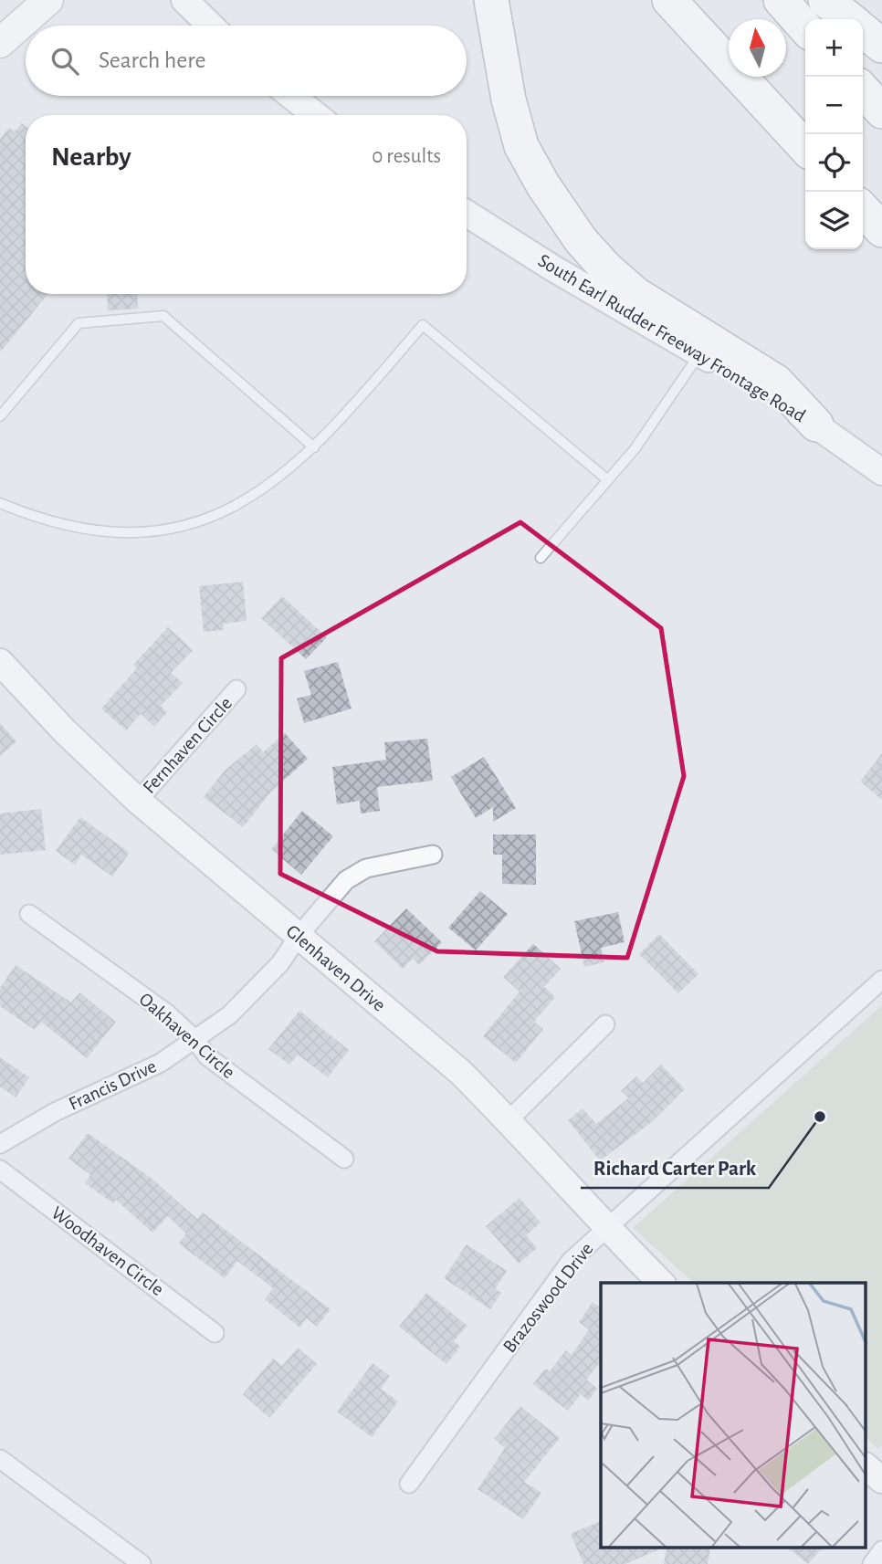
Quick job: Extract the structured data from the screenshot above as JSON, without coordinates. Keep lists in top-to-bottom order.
{
  "streets": {
    "street": [
      "South Earl Rudder Freeway Frontage Road",
      "Fernhaven Circle",
      "Glenhaven Drive",
      "Oakhaven Circle",
      "Francis Drive",
      "Woodhaven Circle",
      "Brazoswood Drive"
    ]
  },
  "crossings": [
    ["Fernhaven Circle", "Glenhaven Drive"],
    ["Glenhaven Drive", "Francis Drive"],
    ["Glenhaven Drive", "Brazoswood Drive"],
    ["Oakhaven Circle", "Francis Drive"]
  ],
  "places": ["Richard Carter Park"],
  "north": "top",
  "page": {
    "map_buttons": ["+", "−"],
    "search": "Search here",
    "heading": ["Nearby", "0 results"]
  }
}
